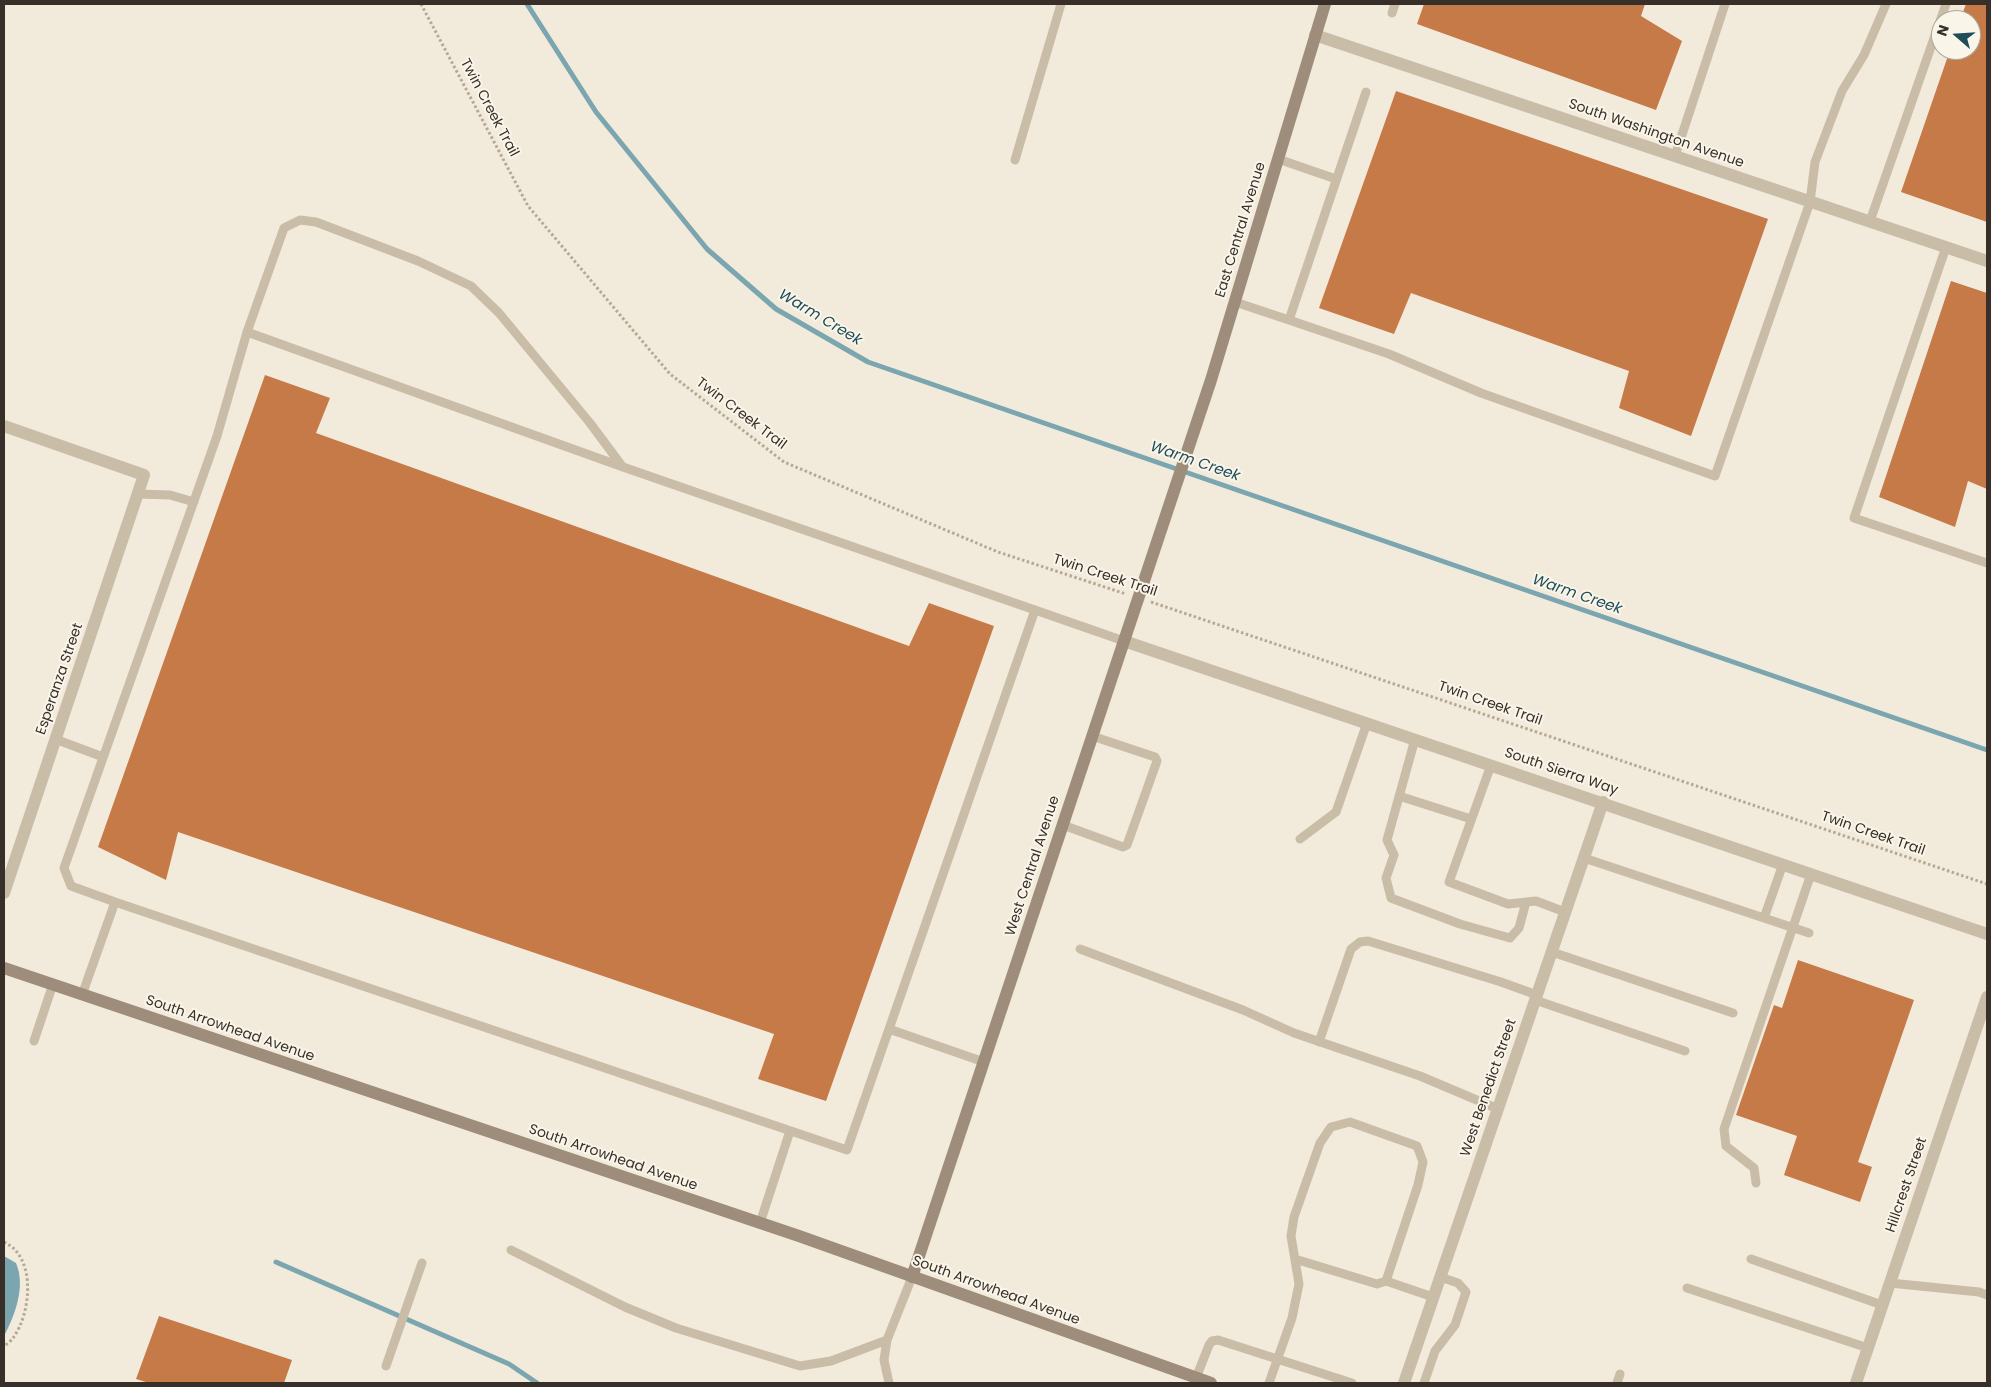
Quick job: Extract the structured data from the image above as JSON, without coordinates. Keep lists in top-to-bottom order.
{
  "streets": {
    "street": [
      "South Washington Avenue",
      "East Central Avenue",
      "Esperanza Street",
      "South Sierra Way",
      "West Central Avenue",
      "South Arrowhead Avenue",
      "West Benedict Street",
      "Hillcrest Street"
    ],
    "path": ["Twin Creek Trail"]
  },
  "crossings": [
    ["Twin Creek Trail", "West Central Avenue"],
    ["South Washington Avenue", "East Central Avenue"],
    ["East Central Avenue", "West Central Avenue"],
    ["South Sierra Way", "West Central Avenue"],
    ["South Sierra Way", "West Benedict Street"],
    ["West Central Avenue", "South Arrowhead Avenue"]
  ],
  "water": ["Warm Creek"],
  "north": "left"
}
